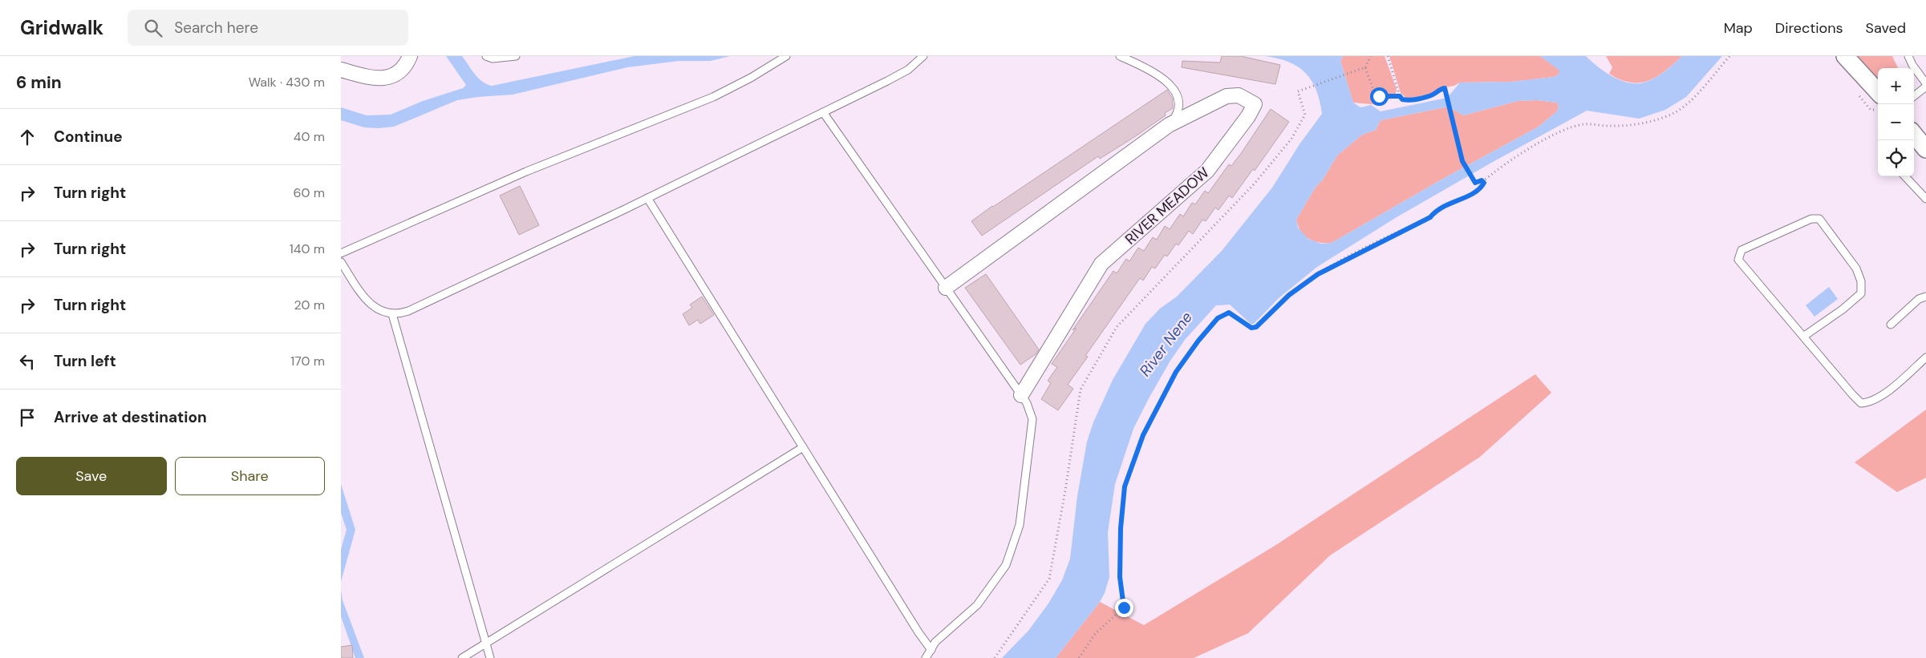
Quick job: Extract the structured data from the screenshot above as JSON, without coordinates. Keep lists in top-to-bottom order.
{
  "streets": {
    "street": ["RIVER MEADOW"]
  },
  "water": ["River Nene"],
  "page": {
    "header": "Gridwalk",
    "search": "Search here",
    "nav": ["Map", "Directions", "Saved"],
    "heading": ["6 min", "Walk · 430 m"],
    "map_buttons": ["+", "−"],
    "list": [
      ["Continue", "40 m"],
      ["Turn right", "60 m"],
      ["Turn right", "140 m"],
      ["Turn right", "20 m"],
      ["Turn left", "170 m"],
      "Arrive at destination"
    ],
    "buttons": ["Save", "Share"]
  }
}
